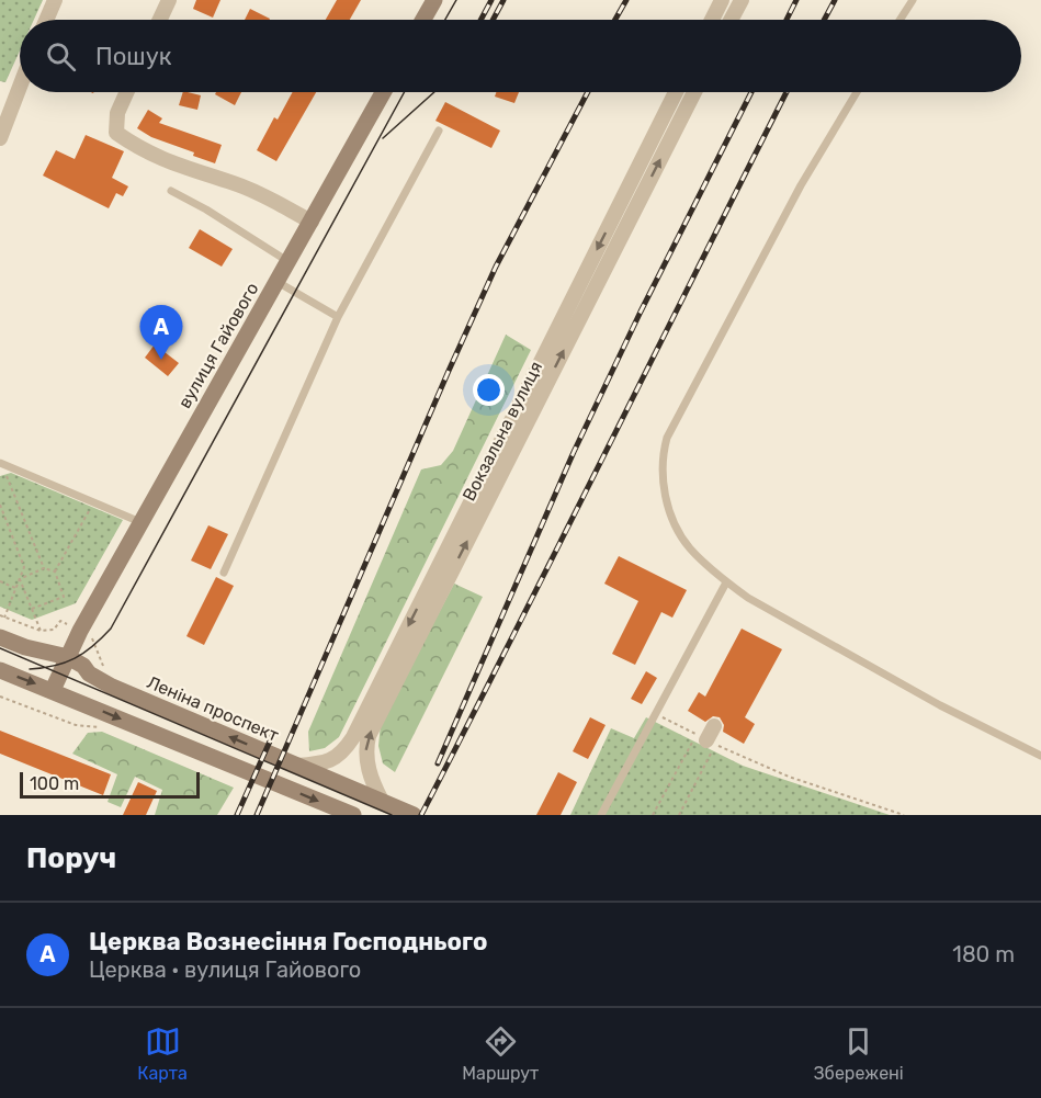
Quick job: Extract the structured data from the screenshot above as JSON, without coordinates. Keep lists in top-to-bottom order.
{
  "streets": {
    "main road": ["вулиця Гайового", "Леніна проспект"],
    "street": ["Вокзальна вулиця"]
  },
  "crossings": [
    ["вулиця Гайового", "Леніна проспект"],
    ["Вокзальна вулиця", "Леніна проспект"]
  ],
  "scale_bar": "100 m",
  "page": {
    "search": "Пошук",
    "pins": "A",
    "scale": "100 m",
    "heading": "Поруч",
    "list": [
      {
        "mark": "A",
        "name": "Церква Вознесіння Господнього",
        "note": "Церква · вулиця Гайового",
        "value": "180 m"
      }
    ],
    "nav": ["Карта", "Маршрут", "Збережені"]
  }
}
